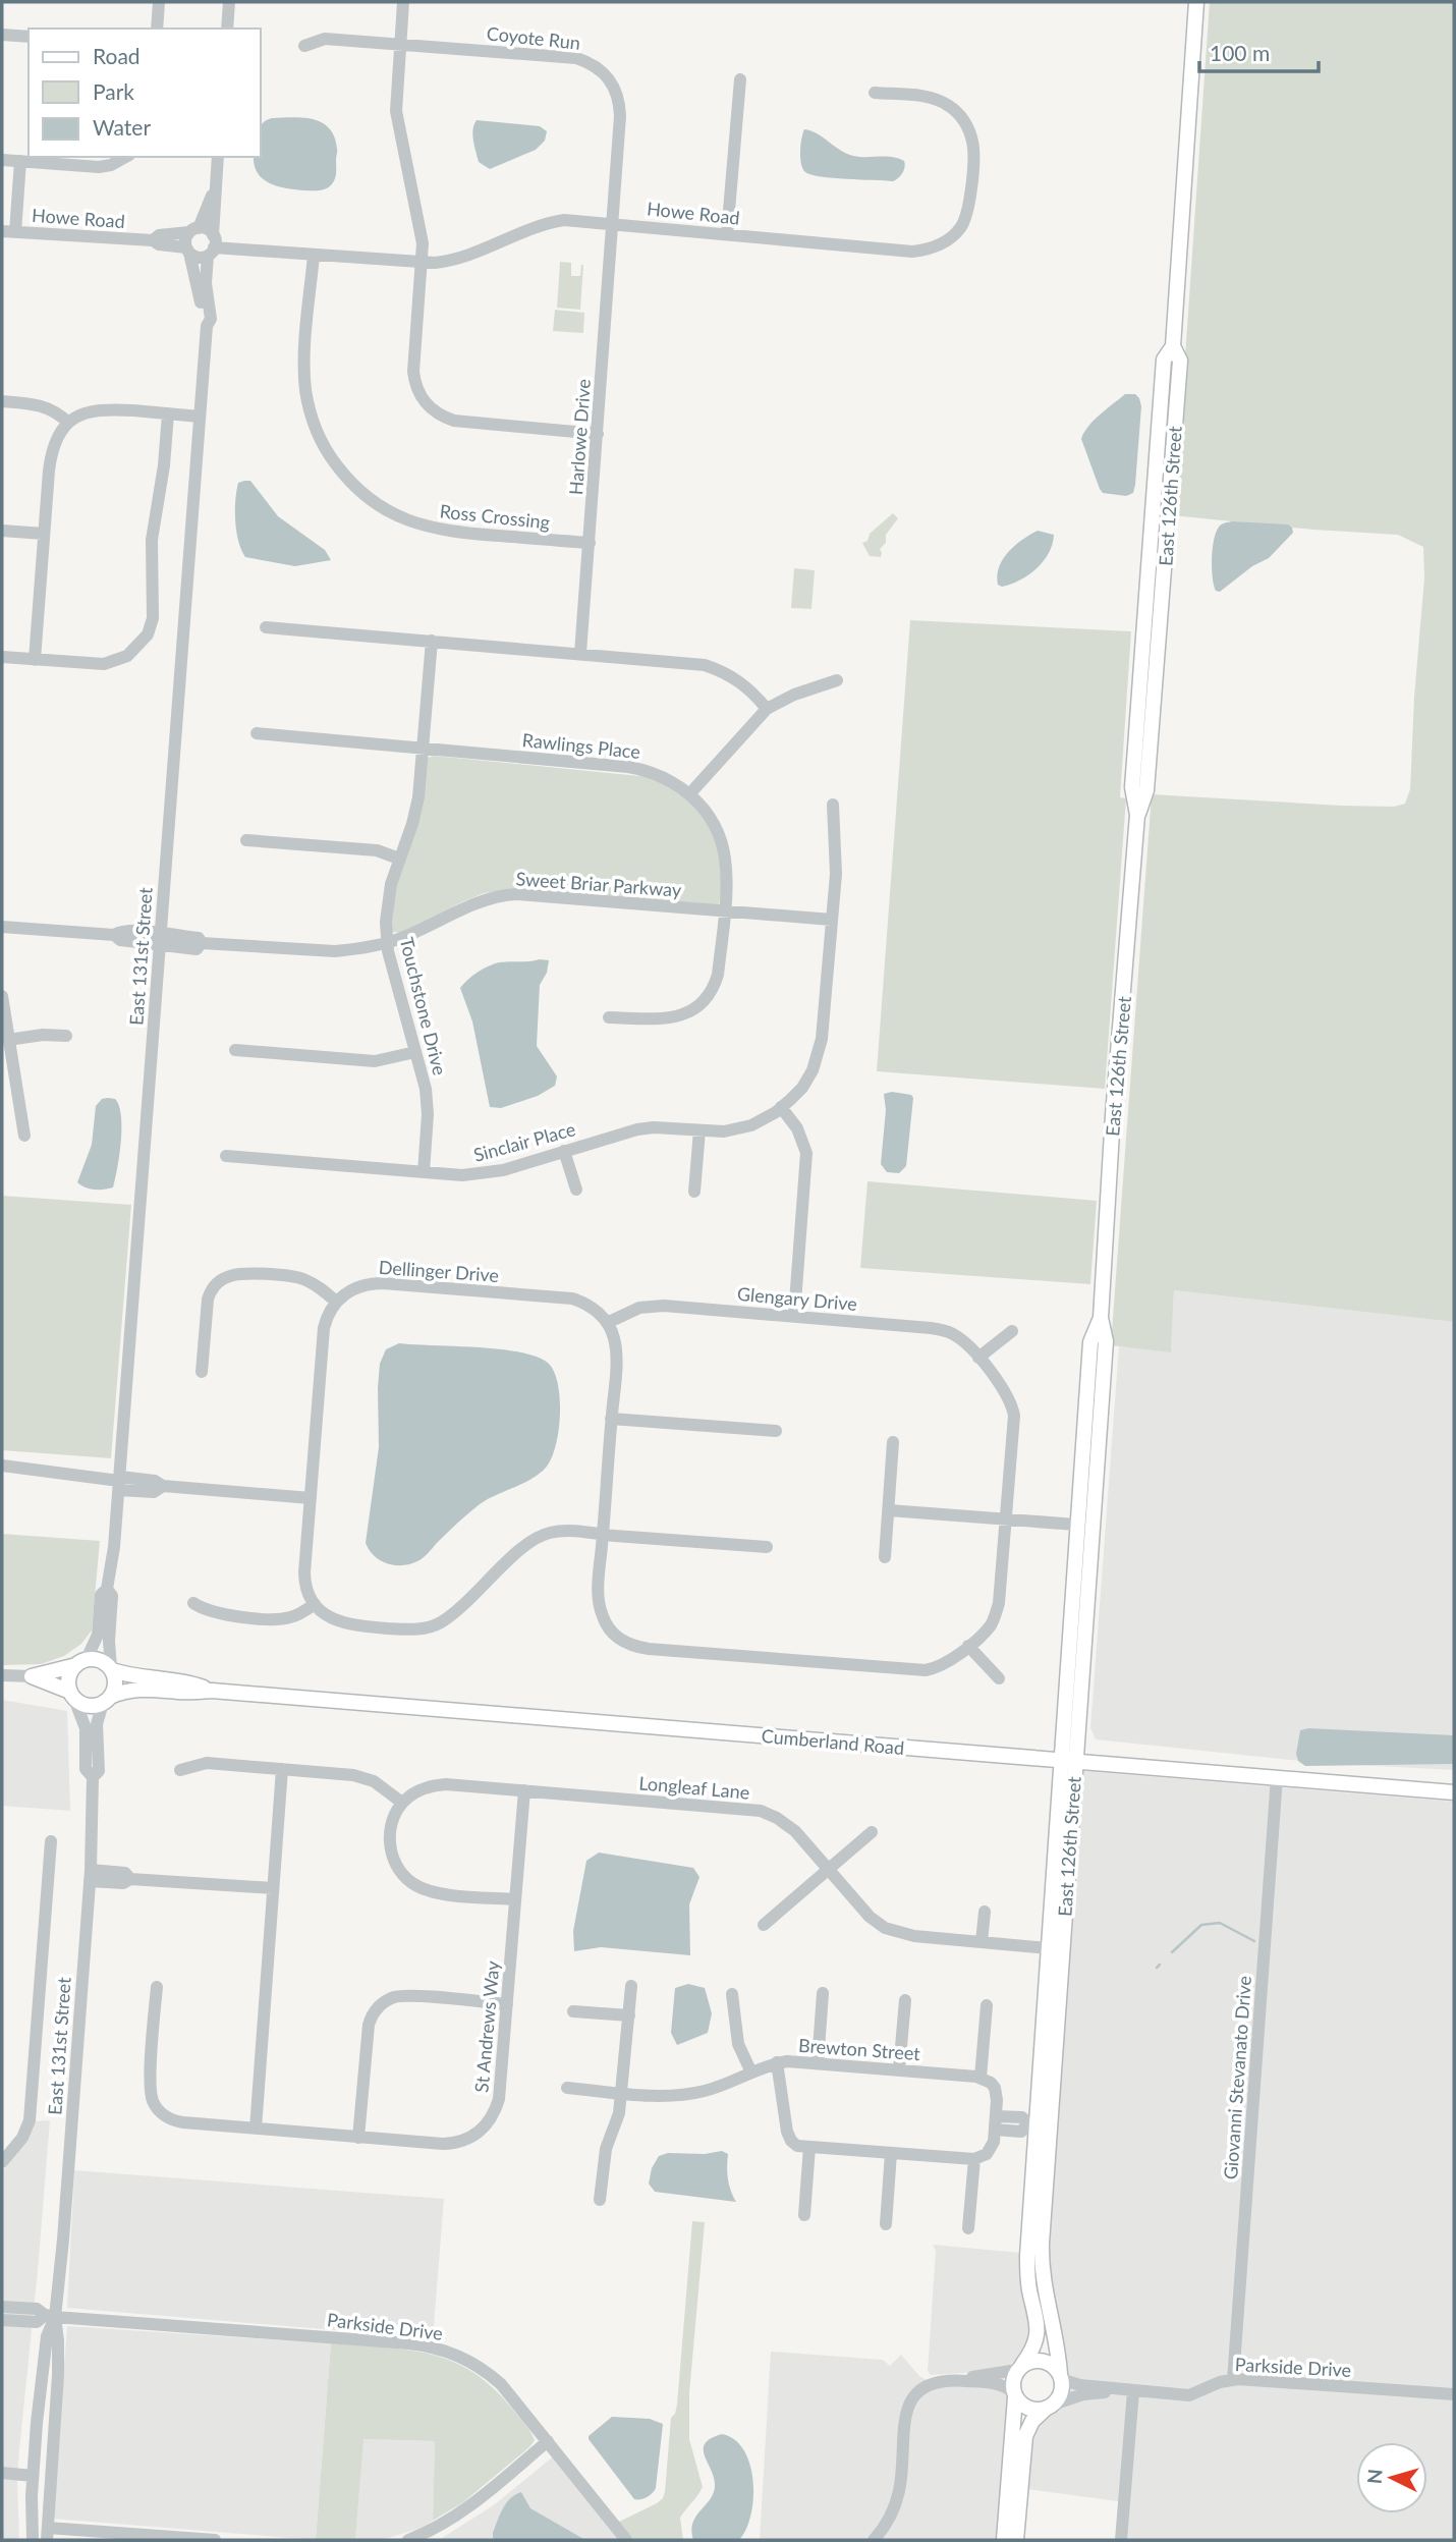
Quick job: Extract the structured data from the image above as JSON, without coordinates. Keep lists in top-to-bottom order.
{
  "streets": {
    "main road": ["East 126th Street", "Cumberland Road"],
    "street": [
      "Coyote Run",
      "Howe Road",
      "Harlowe Drive",
      "Ross Crossing",
      "Rawlings Place",
      "Sweet Briar Parkway",
      "East 131st Street",
      "Touchstone Drive",
      "Sinclair Place",
      "Dellinger Drive",
      "Glengary Drive",
      "Longleaf Lane",
      "St Andrews Way",
      "Brewton Street",
      "Giovanni Stevanato Drive",
      "Parkside Drive"
    ]
  },
  "crossings": [
    ["Coyote Run", "Howe Road"],
    ["Coyote Run", "Harlowe Drive"],
    ["Howe Road", "Harlowe Drive"],
    ["Howe Road", "Ross Crossing"],
    ["Howe Road", "East 131st Street"],
    ["Harlowe Drive", "Ross Crossing"],
    ["East 126th Street", "Cumberland Road"],
    ["East 126th Street", "Longleaf Lane"],
    ["East 126th Street", "Parkside Drive"],
    ["Rawlings Place", "Sweet Briar Parkway"],
    ["Rawlings Place", "Touchstone Drive"],
    ["Sweet Briar Parkway", "East 131st Street"],
    ["Sweet Briar Parkway", "Touchstone Drive"],
    ["Sweet Briar Parkway", "Sinclair Place"],
    ["East 131st Street", "Cumberland Road"],
    ["East 131st Street", "Parkside Drive"],
    ["Touchstone Drive", "Sinclair Place"],
    ["Dellinger Drive", "Glengary Drive"],
    ["Cumberland Road", "Giovanni Stevanato Drive"],
    ["Longleaf Lane", "St Andrews Way"],
    ["Giovanni Stevanato Drive", "Parkside Drive"]
  ],
  "legend": ["Road", "Park", "Water"],
  "scale_bar": "100 m",
  "north": "left"
}
